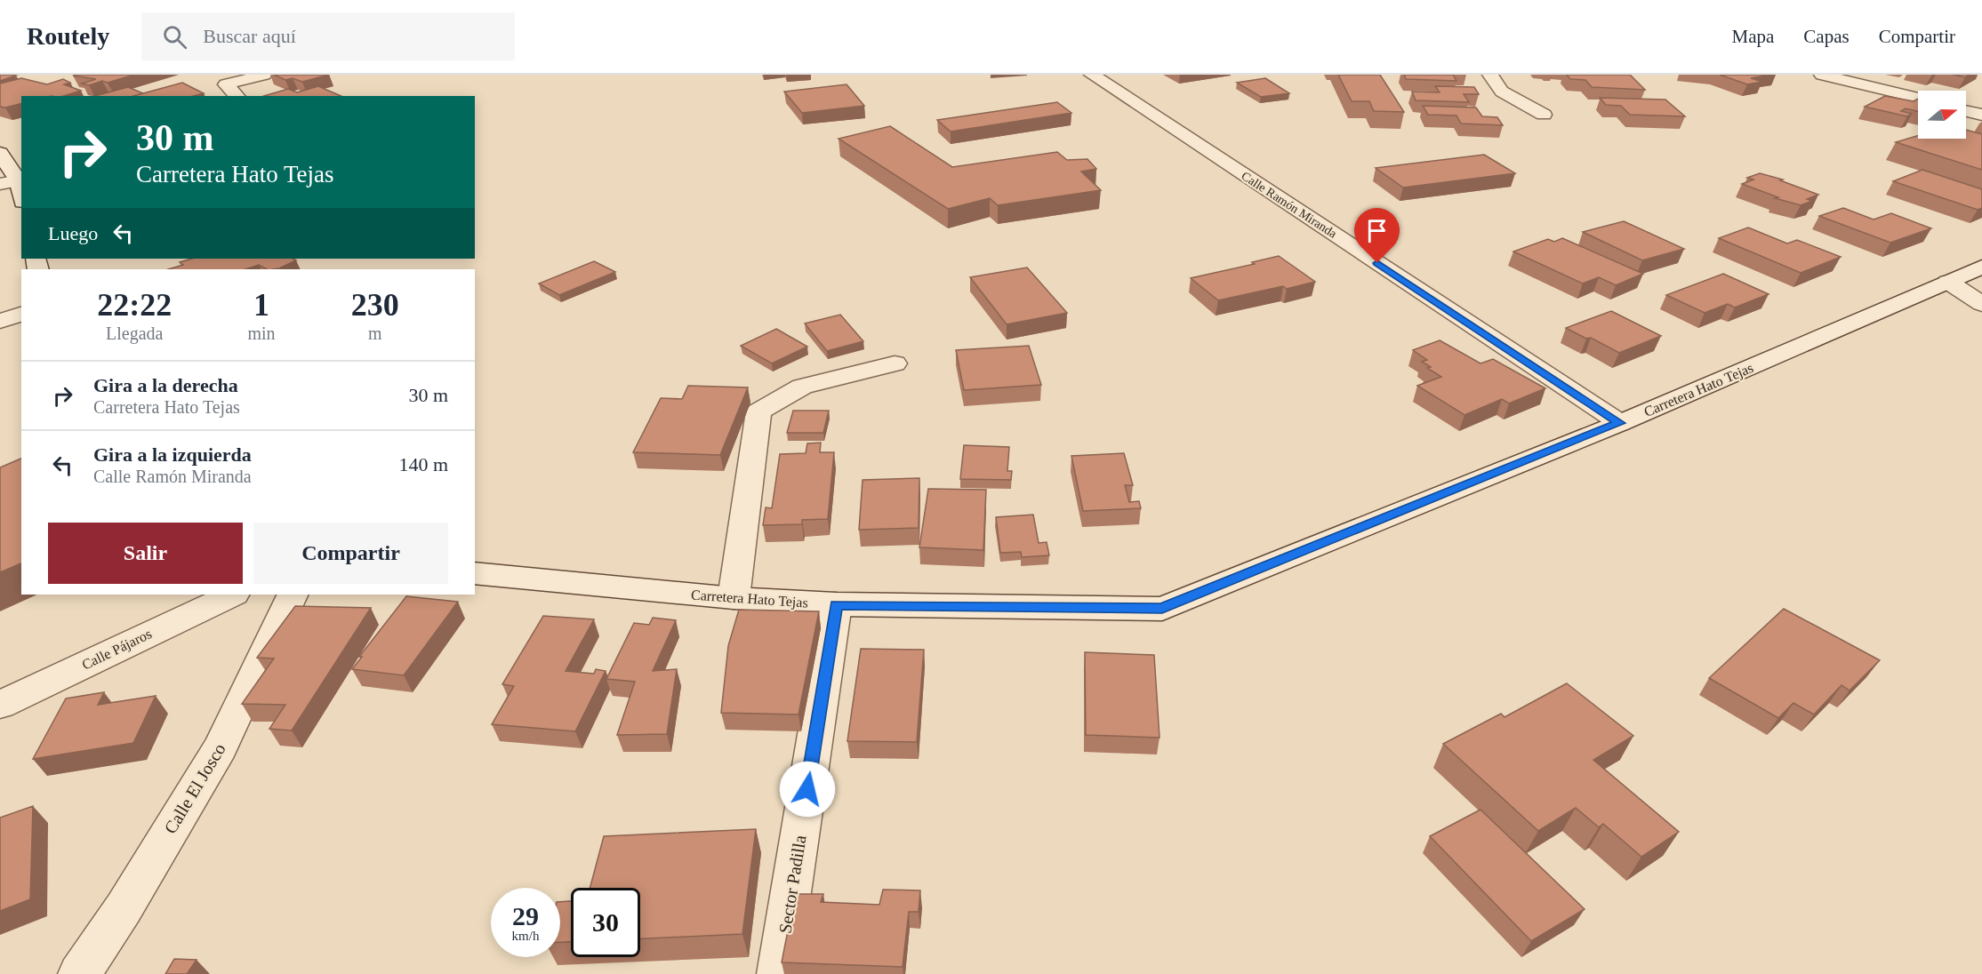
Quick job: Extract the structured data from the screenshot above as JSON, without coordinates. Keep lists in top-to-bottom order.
{
  "streets": {
    "street": [
      "Calle Ramón Miranda",
      "Carretera Hato Tejas",
      "Calle Pájaros",
      "Calle El Josco",
      "Sector Padilla"
    ]
  },
  "crossings": [
    ["Calle Ramón Miranda", "Carretera Hato Tejas"],
    ["Carretera Hato Tejas", "Sector Padilla"]
  ],
  "north": "right",
  "page": {
    "header": "Routely",
    "search": "Buscar aquí",
    "nav": ["Mapa", "Capas", "Compartir"],
    "turn": ["30 m", "Carretera Hato Tejas"],
    "then": "Luego",
    "eta": [
      "22:22",
      "Llegada",
      "1",
      "min",
      "230",
      "m"
    ],
    "list": [
      {
        "name": "Gira a la derecha",
        "note": "Carretera Hato Tejas",
        "value": "30 m"
      },
      {
        "name": "Gira a la izquierda",
        "note": "Calle Ramón Miranda",
        "value": "140 m"
      }
    ],
    "buttons": ["Salir", "Compartir"],
    "speed": "29 km/h",
    "limit": "30"
  }
}
